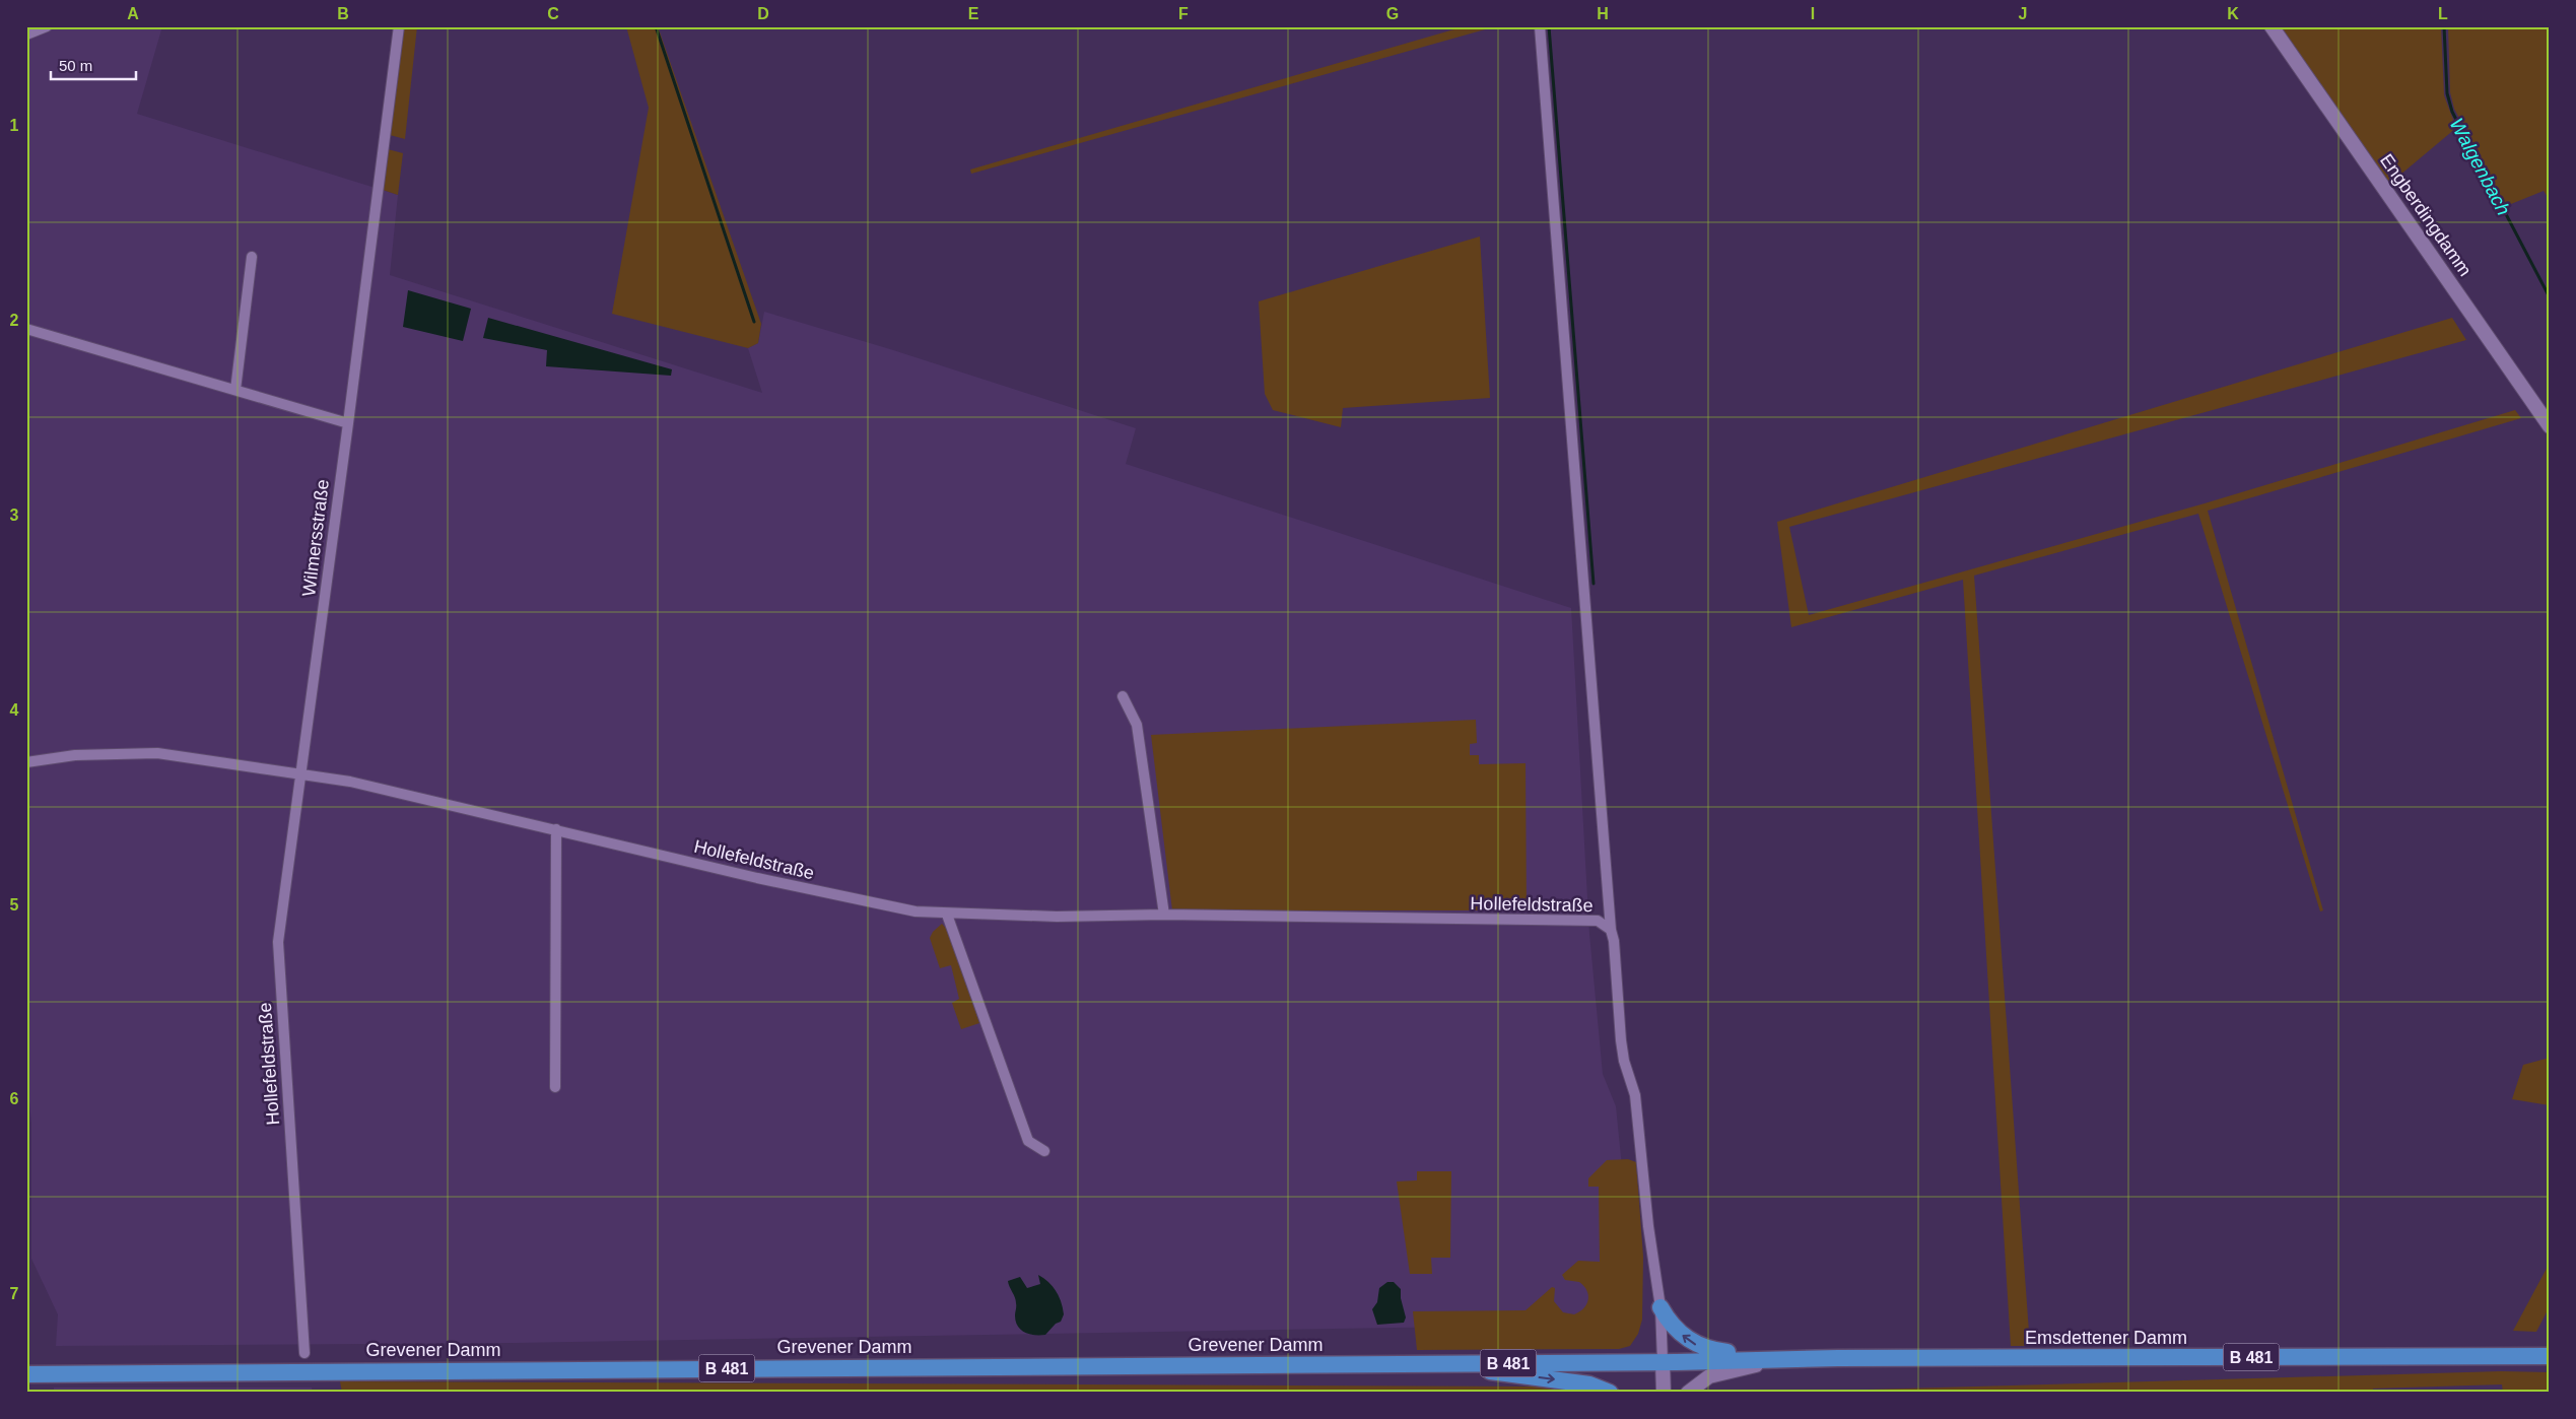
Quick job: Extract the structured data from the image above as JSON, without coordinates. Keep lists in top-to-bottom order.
{
  "streets": {
    "main road": ["Emsdettener Damm", "Grevener Damm", "B 481"],
    "street": ["Engberdingdamm", "Wilmersstraße", "Hollefeldstraße"]
  },
  "crossings": [
    ["Wilmersstraße", "Hollefeldstraße"],
    ["Hollefeldstraße", "Emsdettener Damm"],
    ["Hollefeldstraße", "Grevener Damm"],
    ["Emsdettener Damm", "Grevener Damm"]
  ],
  "water": ["Walgenbach"],
  "scale_bar": "50 m",
  "grid": {
    "columns": [
      "A",
      "B",
      "C",
      "D",
      "E",
      "F",
      "G",
      "H",
      "I",
      "J",
      "K",
      "L"
    ],
    "rows": [
      "1",
      "2",
      "3",
      "4",
      "5",
      "6",
      "7"
    ]
  }
}
